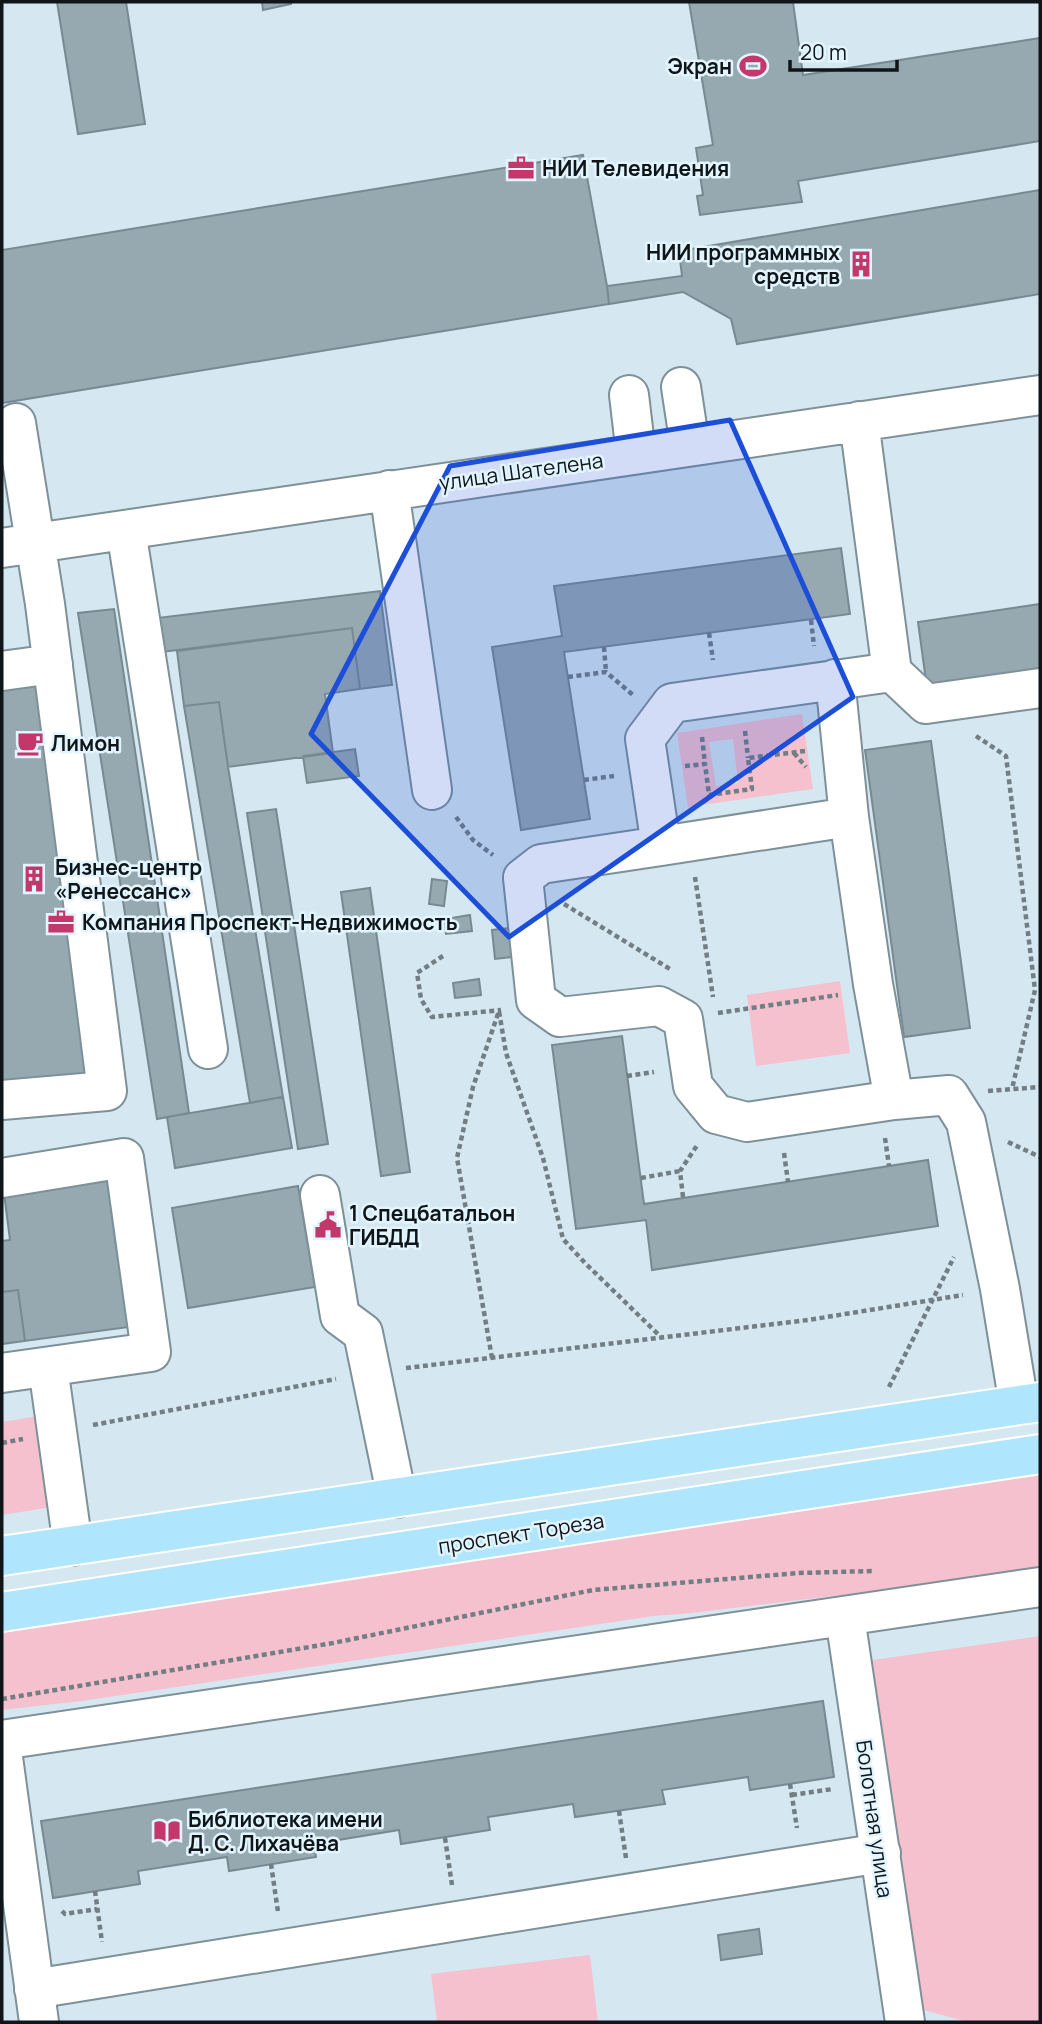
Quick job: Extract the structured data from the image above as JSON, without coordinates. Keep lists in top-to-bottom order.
{
  "streets": {
    "main road": ["проспект Тореза"],
    "street": ["улица Шателена", "Болотная улица"]
  },
  "places": {
    "sports": ["Экран"],
    "office": ["НИИ Телевидения", "Компания Проспект-Недвижимость"],
    "building": ["НИИ программных средств", "Бизнес-центр «Ренессанс»"],
    "cafe": ["Лимон"],
    "public building": ["1 Спецбатальон ГИБДД"],
    "library": ["Библиотека имени Д. С. Лихачёва"]
  },
  "scale_bar": "20 m"
}
